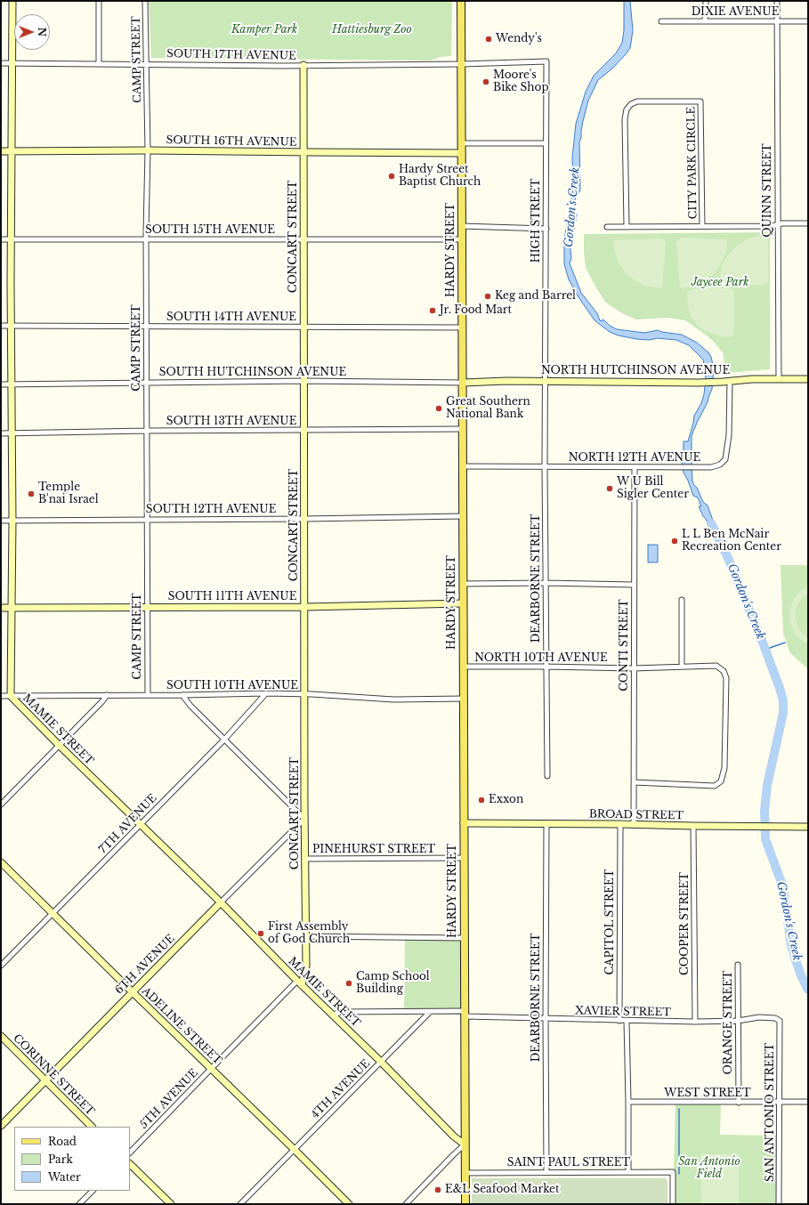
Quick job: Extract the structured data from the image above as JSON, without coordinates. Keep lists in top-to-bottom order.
{
  "streets": {
    "main road": ["HARDY STREET"],
    "street": [
      "DIXIE AVENUE",
      "SOUTH 17TH AVENUE",
      "CAMP STREET",
      "SOUTH 16TH AVENUE",
      "CITY PARK CIRCLE",
      "QUINN STREET",
      "HIGH STREET",
      "SOUTH 15TH AVENUE",
      "CONCART STREET",
      "SOUTH 14TH AVENUE",
      "NORTH HUTCHINSON AVENUE",
      "SOUTH HUTCHINSON AVENUE",
      "SOUTH 13TH AVENUE",
      "NORTH 12TH AVENUE",
      "SOUTH 12TH AVENUE",
      "DEARBORNE STREET",
      "SOUTH 11TH AVENUE",
      "CONTI STREET",
      "NORTH 10TH AVENUE",
      "SOUTH 10TH AVENUE",
      "MAMIE STREET",
      "BROAD STREET",
      "7TH AVENUE",
      "PINEHURST STREET",
      "CAPITOL STREET",
      "COOPER STREET",
      "6TH AVENUE",
      "XAVIER STREET",
      "ORANGE STREET",
      "ADELINE STREET",
      "CORINNE STREET",
      "4TH AVENUE",
      "WEST STREET",
      "5TH AVENUE",
      "SAN ANTONIO STREET",
      "SAINT PAUL STREET"
    ]
  },
  "crossings": [
    ["DIXIE AVENUE", "QUINN STREET"],
    ["SOUTH 17TH AVENUE", "CAMP STREET"],
    ["SOUTH 17TH AVENUE", "HIGH STREET"],
    ["SOUTH 17TH AVENUE", "CONCART STREET"],
    ["SOUTH 17TH AVENUE", "HARDY STREET"],
    ["SOUTH 17TH AVENUE", "MAMIE STREET"],
    ["CAMP STREET", "SOUTH 16TH AVENUE"],
    ["CAMP STREET", "SOUTH 15TH AVENUE"],
    ["CAMP STREET", "SOUTH 14TH AVENUE"],
    ["CAMP STREET", "SOUTH HUTCHINSON AVENUE"],
    ["CAMP STREET", "SOUTH 13TH AVENUE"],
    ["CAMP STREET", "SOUTH 12TH AVENUE"],
    ["CAMP STREET", "SOUTH 11TH AVENUE"],
    ["CAMP STREET", "SOUTH 10TH AVENUE"],
    ["SOUTH 16TH AVENUE", "CONCART STREET"],
    ["SOUTH 16TH AVENUE", "HARDY STREET"],
    ["SOUTH 16TH AVENUE", "MAMIE STREET"],
    ["QUINN STREET", "NORTH HUTCHINSON AVENUE"],
    ["HIGH STREET", "NORTH HUTCHINSON AVENUE"],
    ["HIGH STREET", "DEARBORNE STREET"],
    ["SOUTH 15TH AVENUE", "CONCART STREET"],
    ["SOUTH 15TH AVENUE", "HARDY STREET"],
    ["SOUTH 15TH AVENUE", "MAMIE STREET"],
    ["CONCART STREET", "SOUTH 14TH AVENUE"],
    ["CONCART STREET", "SOUTH HUTCHINSON AVENUE"],
    ["CONCART STREET", "SOUTH 13TH AVENUE"],
    ["CONCART STREET", "SOUTH 12TH AVENUE"],
    ["CONCART STREET", "SOUTH 11TH AVENUE"],
    ["CONCART STREET", "SOUTH 10TH AVENUE"],
    ["CONCART STREET", "MAMIE STREET"],
    ["CONCART STREET", "PINEHURST STREET"],
    ["CONCART STREET", "6TH AVENUE"],
    ["CONCART STREET", "5TH AVENUE"],
    ["HARDY STREET", "SOUTH 14TH AVENUE"],
    ["HARDY STREET", "NORTH HUTCHINSON AVENUE"],
    ["HARDY STREET", "SOUTH HUTCHINSON AVENUE"],
    ["HARDY STREET", "SOUTH 13TH AVENUE"],
    ["HARDY STREET", "NORTH 12TH AVENUE"],
    ["HARDY STREET", "SOUTH 12TH AVENUE"],
    ["HARDY STREET", "SOUTH 11TH AVENUE"],
    ["HARDY STREET", "NORTH 10TH AVENUE"],
    ["HARDY STREET", "SOUTH 10TH AVENUE"],
    ["HARDY STREET", "MAMIE STREET"],
    ["HARDY STREET", "BROAD STREET"],
    ["HARDY STREET", "PINEHURST STREET"],
    ["HARDY STREET", "XAVIER STREET"],
    ["HARDY STREET", "SAINT PAUL STREET"],
    ["SOUTH 14TH AVENUE", "MAMIE STREET"],
    ["NORTH HUTCHINSON AVENUE", "SOUTH HUTCHINSON AVENUE"],
    ["NORTH HUTCHINSON AVENUE", "NORTH 12TH AVENUE"],
    ["NORTH HUTCHINSON AVENUE", "DEARBORNE STREET"],
    ["SOUTH HUTCHINSON AVENUE", "MAMIE STREET"],
    ["SOUTH 13TH AVENUE", "MAMIE STREET"],
    ["NORTH 12TH AVENUE", "DEARBORNE STREET"],
    ["NORTH 12TH AVENUE", "CONTI STREET"],
    ["SOUTH 12TH AVENUE", "MAMIE STREET"],
    ["DEARBORNE STREET", "NORTH 10TH AVENUE"],
    ["DEARBORNE STREET", "BROAD STREET"],
    ["DEARBORNE STREET", "XAVIER STREET"],
    ["DEARBORNE STREET", "SAINT PAUL STREET"],
    ["SOUTH 11TH AVENUE", "MAMIE STREET"],
    ["CONTI STREET", "NORTH 10TH AVENUE"],
    ["CONTI STREET", "BROAD STREET"],
    ["SOUTH 10TH AVENUE", "MAMIE STREET"],
    ["SOUTH 10TH AVENUE", "7TH AVENUE"],
    ["MAMIE STREET", "7TH AVENUE"],
    ["MAMIE STREET", "6TH AVENUE"],
    ["MAMIE STREET", "4TH AVENUE"],
    ["MAMIE STREET", "5TH AVENUE"],
    ["BROAD STREET", "CAPITOL STREET"],
    ["BROAD STREET", "COOPER STREET"],
    ["7TH AVENUE", "ADELINE STREET"],
    ["CAPITOL STREET", "XAVIER STREET"],
    ["COOPER STREET", "XAVIER STREET"],
    ["6TH AVENUE", "ADELINE STREET"],
    ["6TH AVENUE", "CORINNE STREET"],
    ["XAVIER STREET", "ORANGE STREET"],
    ["XAVIER STREET", "SAN ANTONIO STREET"],
    ["ORANGE STREET", "WEST STREET"],
    ["ADELINE STREET", "4TH AVENUE"],
    ["ADELINE STREET", "5TH AVENUE"],
    ["WEST STREET", "SAN ANTONIO STREET"]
  ],
  "water": ["Gordon's Creek"],
  "parks": [
    "Kamper Park",
    "Hattiesburg Zoo",
    "Jaycee Park",
    "San Antonio Field"
  ],
  "places": [
    "Wendy's",
    "Moore's Bike Shop",
    "Hardy Street Baptist Church",
    "Keg and Barrel",
    "Jr. Food Mart",
    "Great Southern National Bank",
    "W U Bill Sigler Center",
    "Temple B'nai Israel",
    "L L Ben McNair Recreation Center",
    "Exxon",
    "First Assembly of God Church",
    "Camp School Building",
    "E&L Seafood Market"
  ],
  "legend": ["Road", "Park", "Water"],
  "north": "right"
}
